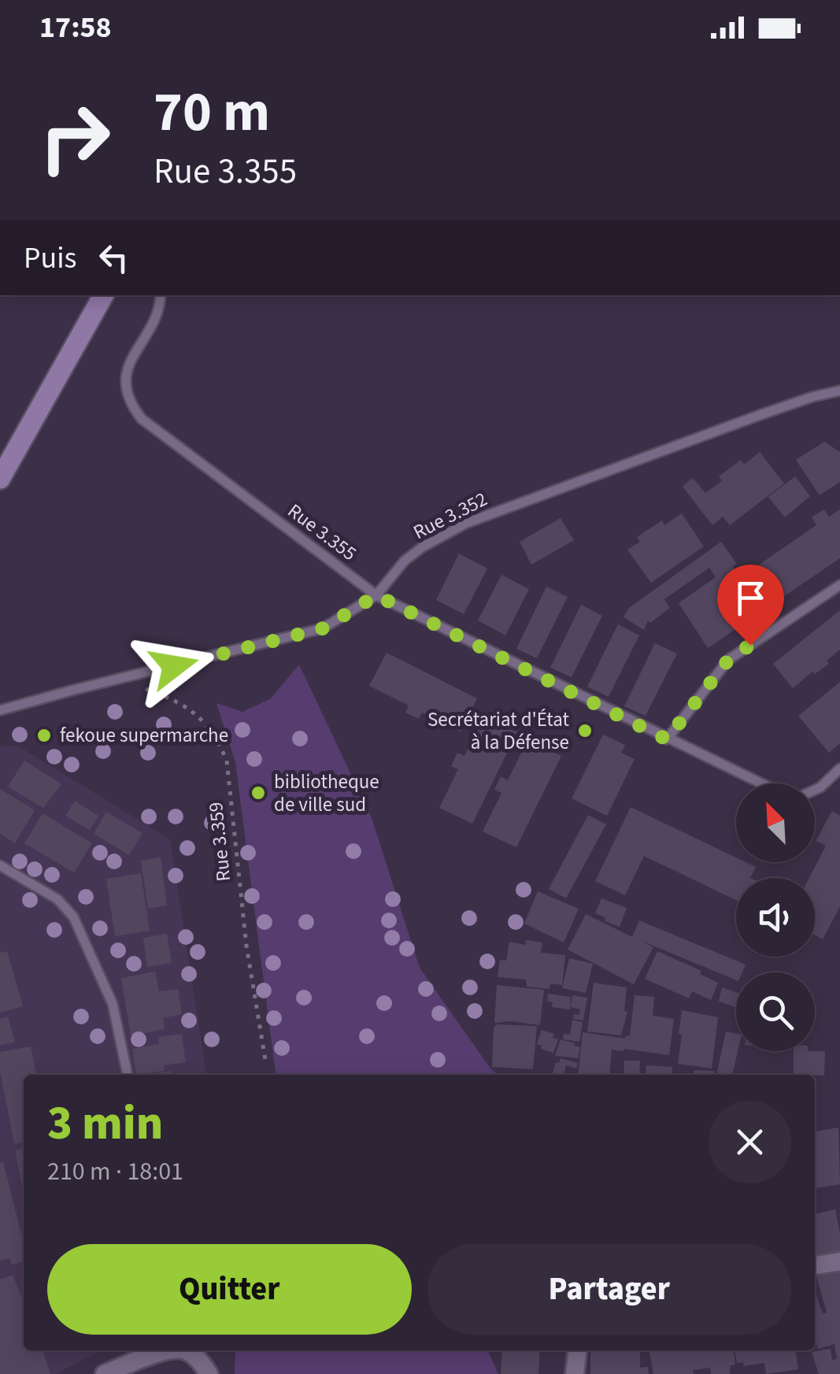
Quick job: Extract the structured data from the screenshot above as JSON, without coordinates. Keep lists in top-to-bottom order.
{
  "streets": {
    "lane": ["Rue 3.352", "Rue 3.355"],
    "path": ["Rue 3.359"]
  },
  "crossings": [
    ["Rue 3.352", "Rue 3.355"],
    ["Rue 3.352", "Rue 3.359"]
  ],
  "places": ["Secrétariat d'État à la Défense", "fekoue supermarche", "bibliotheque de ville sud"],
  "north": "top left",
  "page": {
    "status": "17:58",
    "turn": ["70 m", "Rue 3.355"],
    "then": "Puis",
    "heading": ["3 min", "210 m · 18:01"],
    "buttons": ["Quitter", "Partager"]
  }
}
